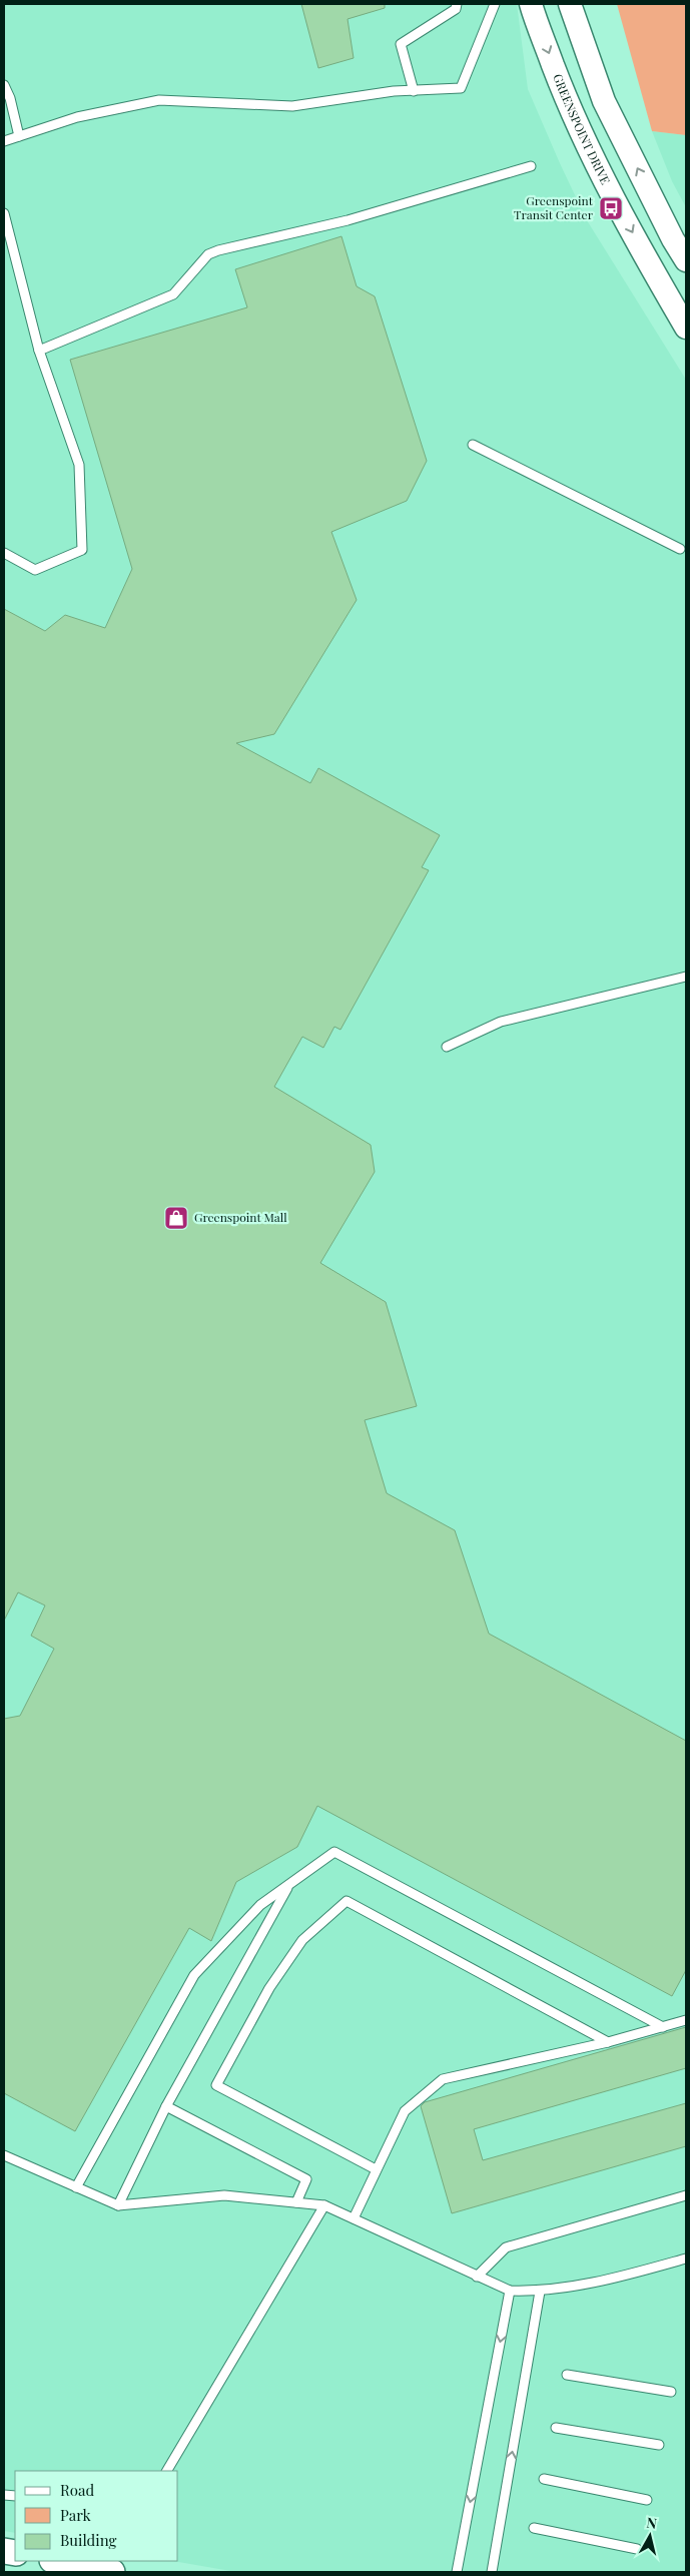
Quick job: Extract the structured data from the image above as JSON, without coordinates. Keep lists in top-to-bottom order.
{
  "streets": {
    "street": ["GREENSPOINT DRIVE"]
  },
  "places": {
    "bus stop": ["Greenspoint Transit Center"],
    "shop": ["Greenspoint Mall"]
  },
  "legend": ["Road", "Park", "Building"],
  "north": "top"
}
